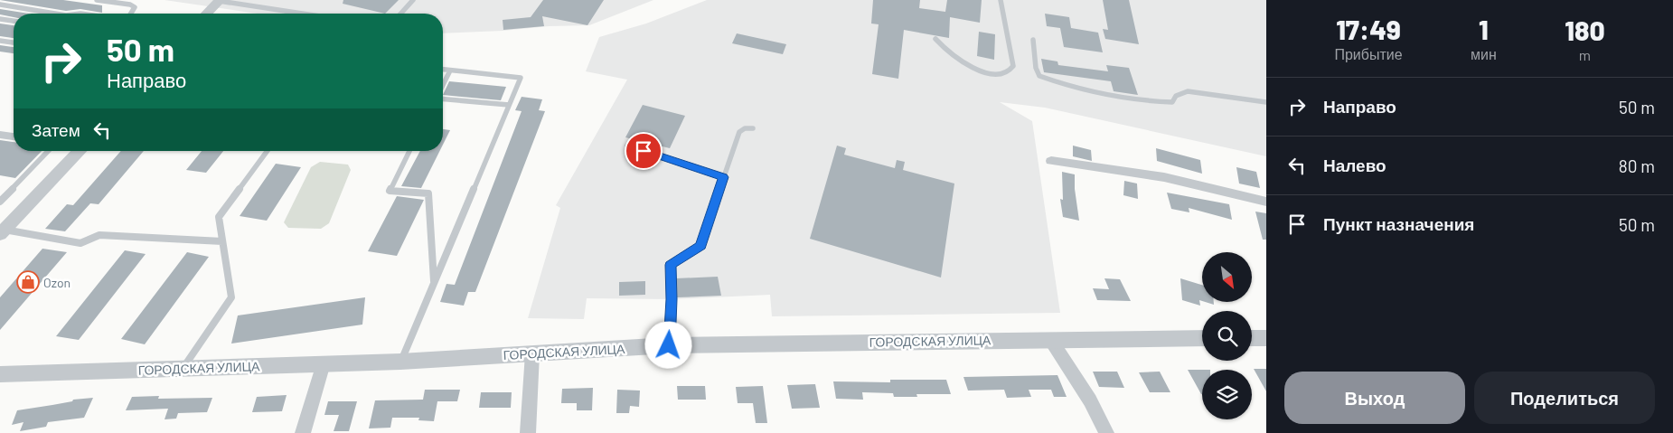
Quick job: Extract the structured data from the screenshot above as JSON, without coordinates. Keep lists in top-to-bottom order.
{
  "streets": {
    "street": ["ГОРОДСКАЯ УЛИЦА"]
  },
  "places": {
    "shop": ["Ozon"]
  },
  "north": "bottom right",
  "page": {
    "eta": [
      "17:49",
      "Прибытие",
      "1",
      "мин",
      "180",
      "m"
    ],
    "turn": ["50 m", "Направо"],
    "list": [
      {
        "name": "Направо",
        "value": "50 m"
      },
      {
        "name": "Налево",
        "value": "80 m"
      },
      {
        "name": "Пункт назначения",
        "value": "50 m"
      }
    ],
    "then": "Затем",
    "buttons": ["Выход", "Поделиться"]
  }
}
